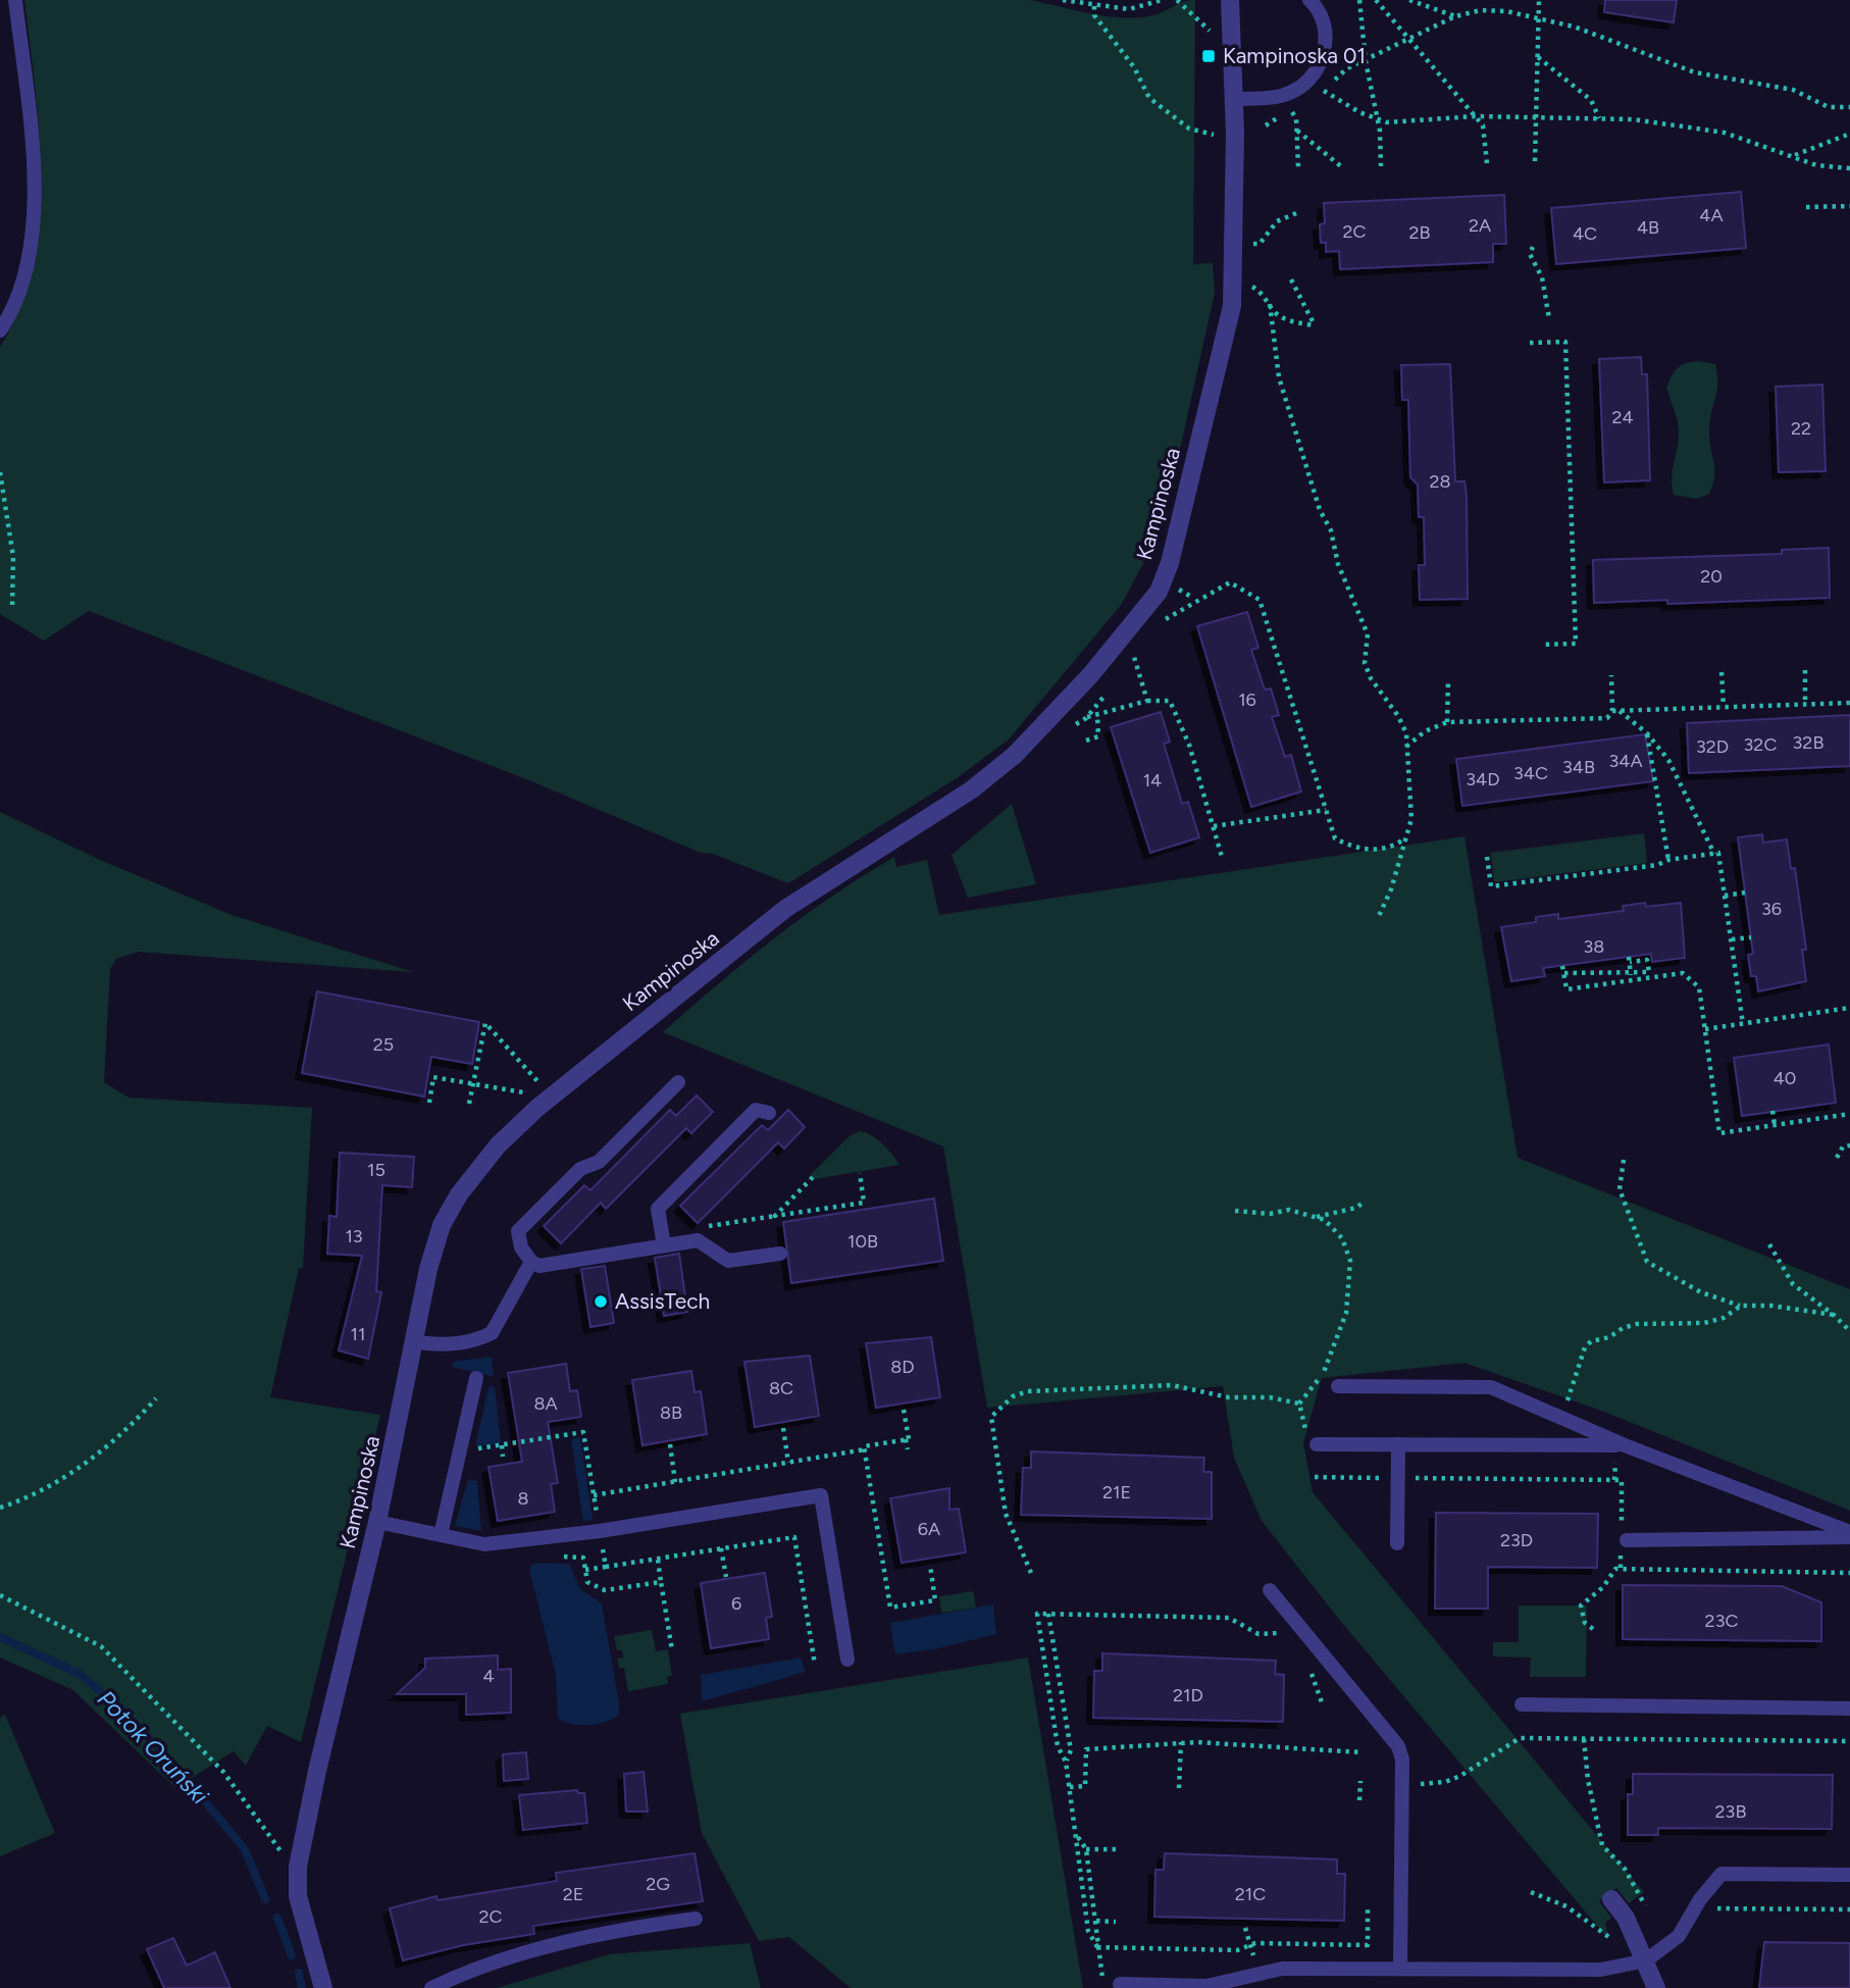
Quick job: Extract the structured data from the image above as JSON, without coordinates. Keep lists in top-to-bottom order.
{
  "streets": {
    "street": ["Kampinoska"]
  },
  "water": ["Potok Oruński"],
  "places": {
    "transit": ["Kampinoska 01"],
    "other": ["AssisTech"]
  },
  "house_numbers": [
    "4A",
    "2A",
    "4B",
    "2C",
    "2B",
    "4C",
    "24",
    "22",
    "28",
    "20",
    "16",
    "32B",
    "32C",
    "32D",
    "34A",
    "34B",
    "34C",
    "34D",
    "14",
    "36",
    "38",
    "25",
    "40",
    "15",
    "13",
    "10B",
    "11",
    "8D",
    "8C",
    "8A",
    "8B",
    "21E",
    "8",
    "6A",
    "23D",
    "6",
    "23C",
    "4",
    "21D",
    "23B",
    "2G",
    "2E",
    "21C",
    "2C"
  ]
}
